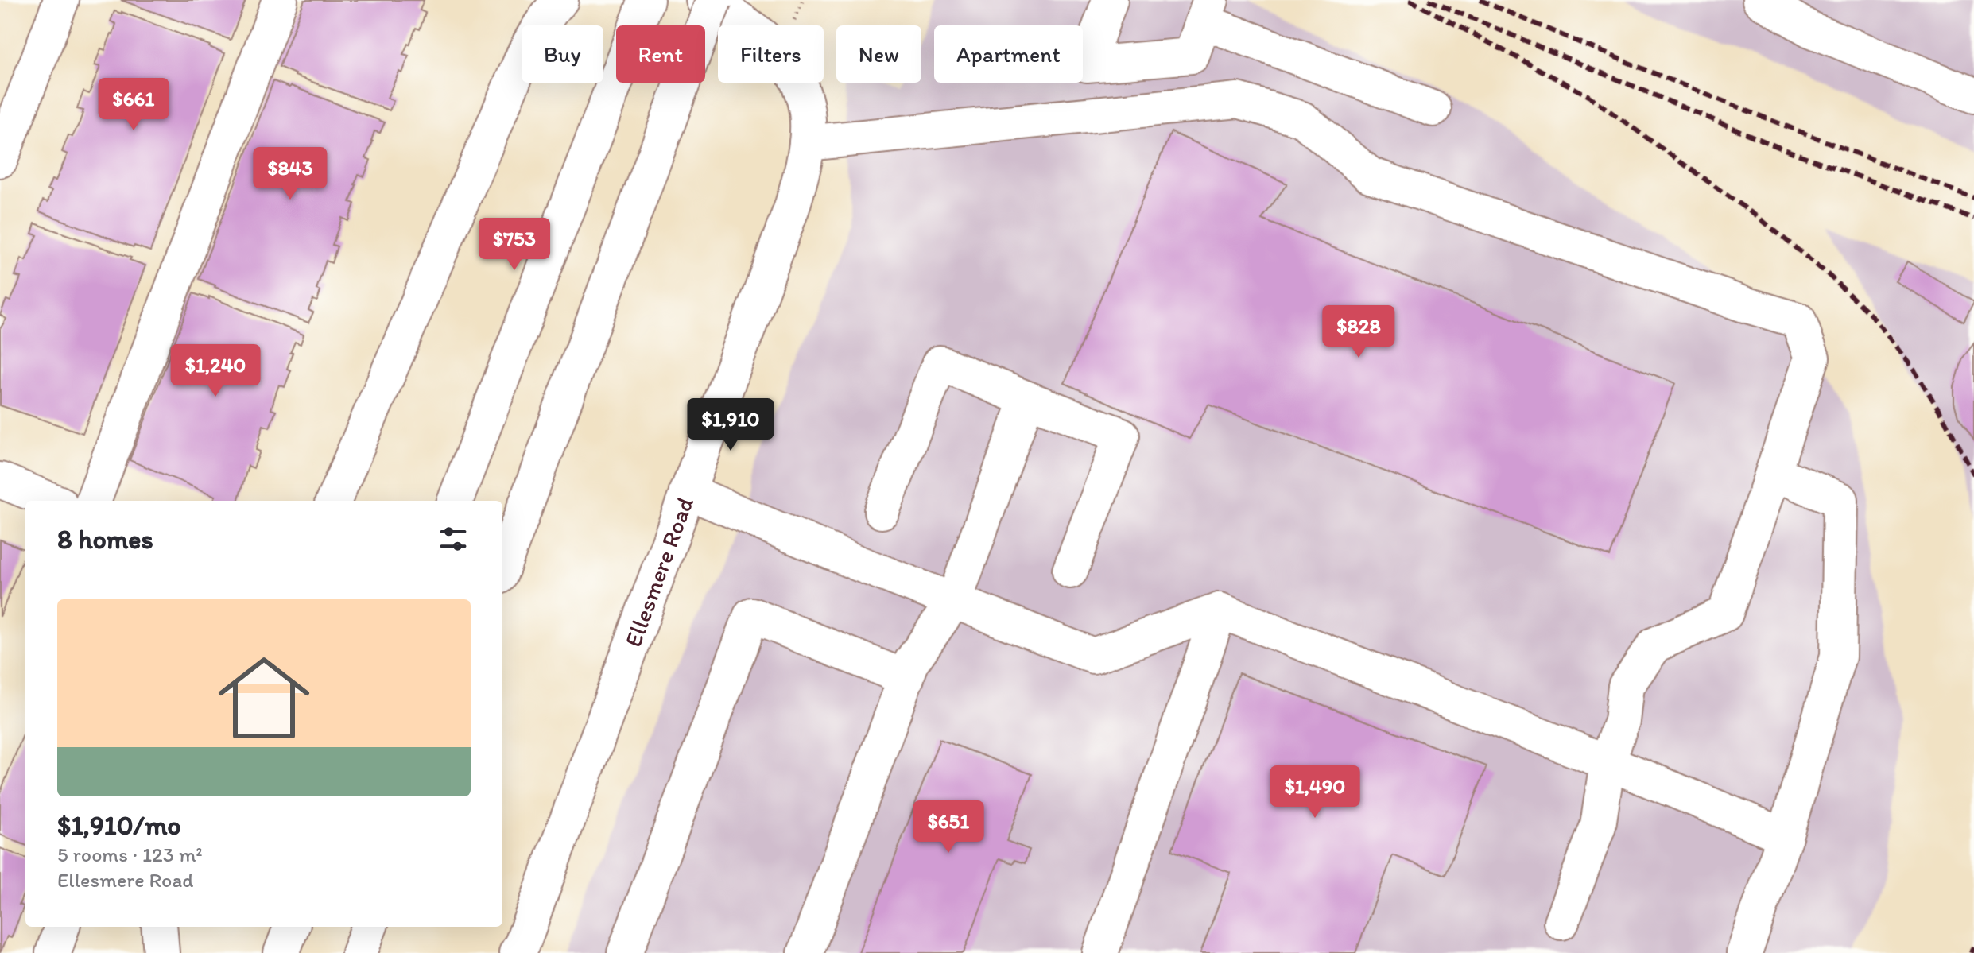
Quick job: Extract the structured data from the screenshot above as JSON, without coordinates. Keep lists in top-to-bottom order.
{
  "streets": {
    "street": ["Ellesmere Road"]
  },
  "page": {
    "chip": [
      "Buy",
      "Rent",
      "Filters",
      "New",
      "Apartment"
    ],
    "price": [
      "$661",
      "$843",
      "$753",
      "$828",
      "$1,240",
      "$1,910",
      "$1,490",
      "$651"
    ],
    "heading": "8 homes",
    "list": [
      {
        "name": "$1,910/mo",
        "note": "5 rooms · 123 m² · Ellesmere Road"
      }
    ]
  }
}
